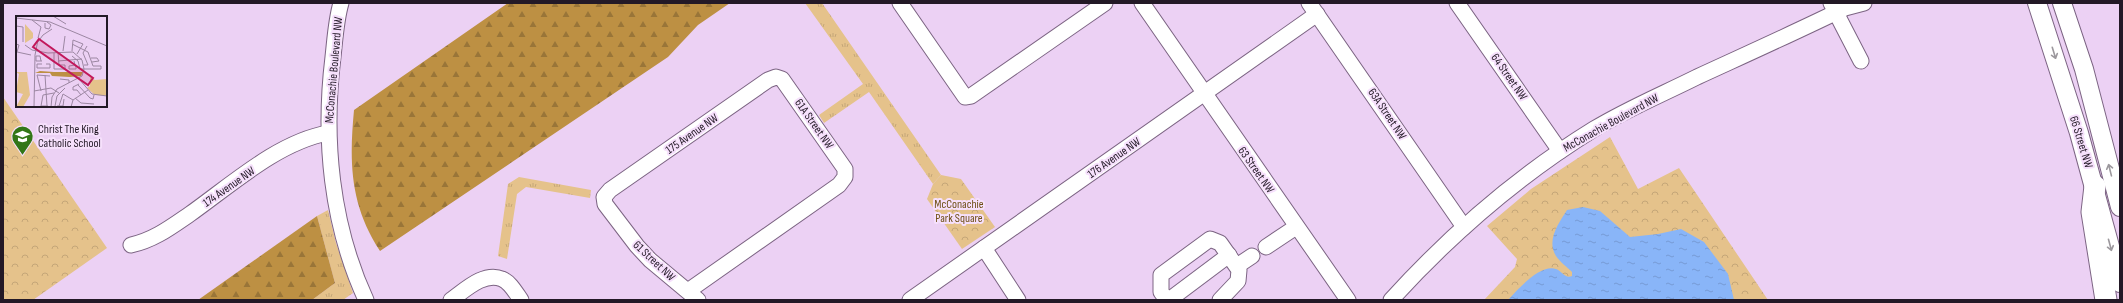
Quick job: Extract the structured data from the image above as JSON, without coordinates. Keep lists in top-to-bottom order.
{
  "streets": {
    "main road": ["66 Street NW"],
    "street": [
      "McConachie Boulevard NW",
      "64 Street NW",
      "63A Street NW",
      "61A Street NW",
      "175 Avenue NW",
      "176 Avenue NW",
      "63 Street NW",
      "174 Avenue NW",
      "61 Street NW"
    ]
  },
  "crossings": [
    ["McConachie Boulevard NW", "64 Street NW"],
    ["McConachie Boulevard NW", "63A Street NW"],
    ["McConachie Boulevard NW", "174 Avenue NW"],
    ["63A Street NW", "176 Avenue NW"],
    ["61A Street NW", "175 Avenue NW"],
    ["61A Street NW", "61 Street NW"],
    ["175 Avenue NW", "61 Street NW"],
    ["176 Avenue NW", "63 Street NW"]
  ],
  "parks": ["McConachie Park Square"],
  "places": {
    "school or university": ["Christ The King Catholic School"]
  }
}
